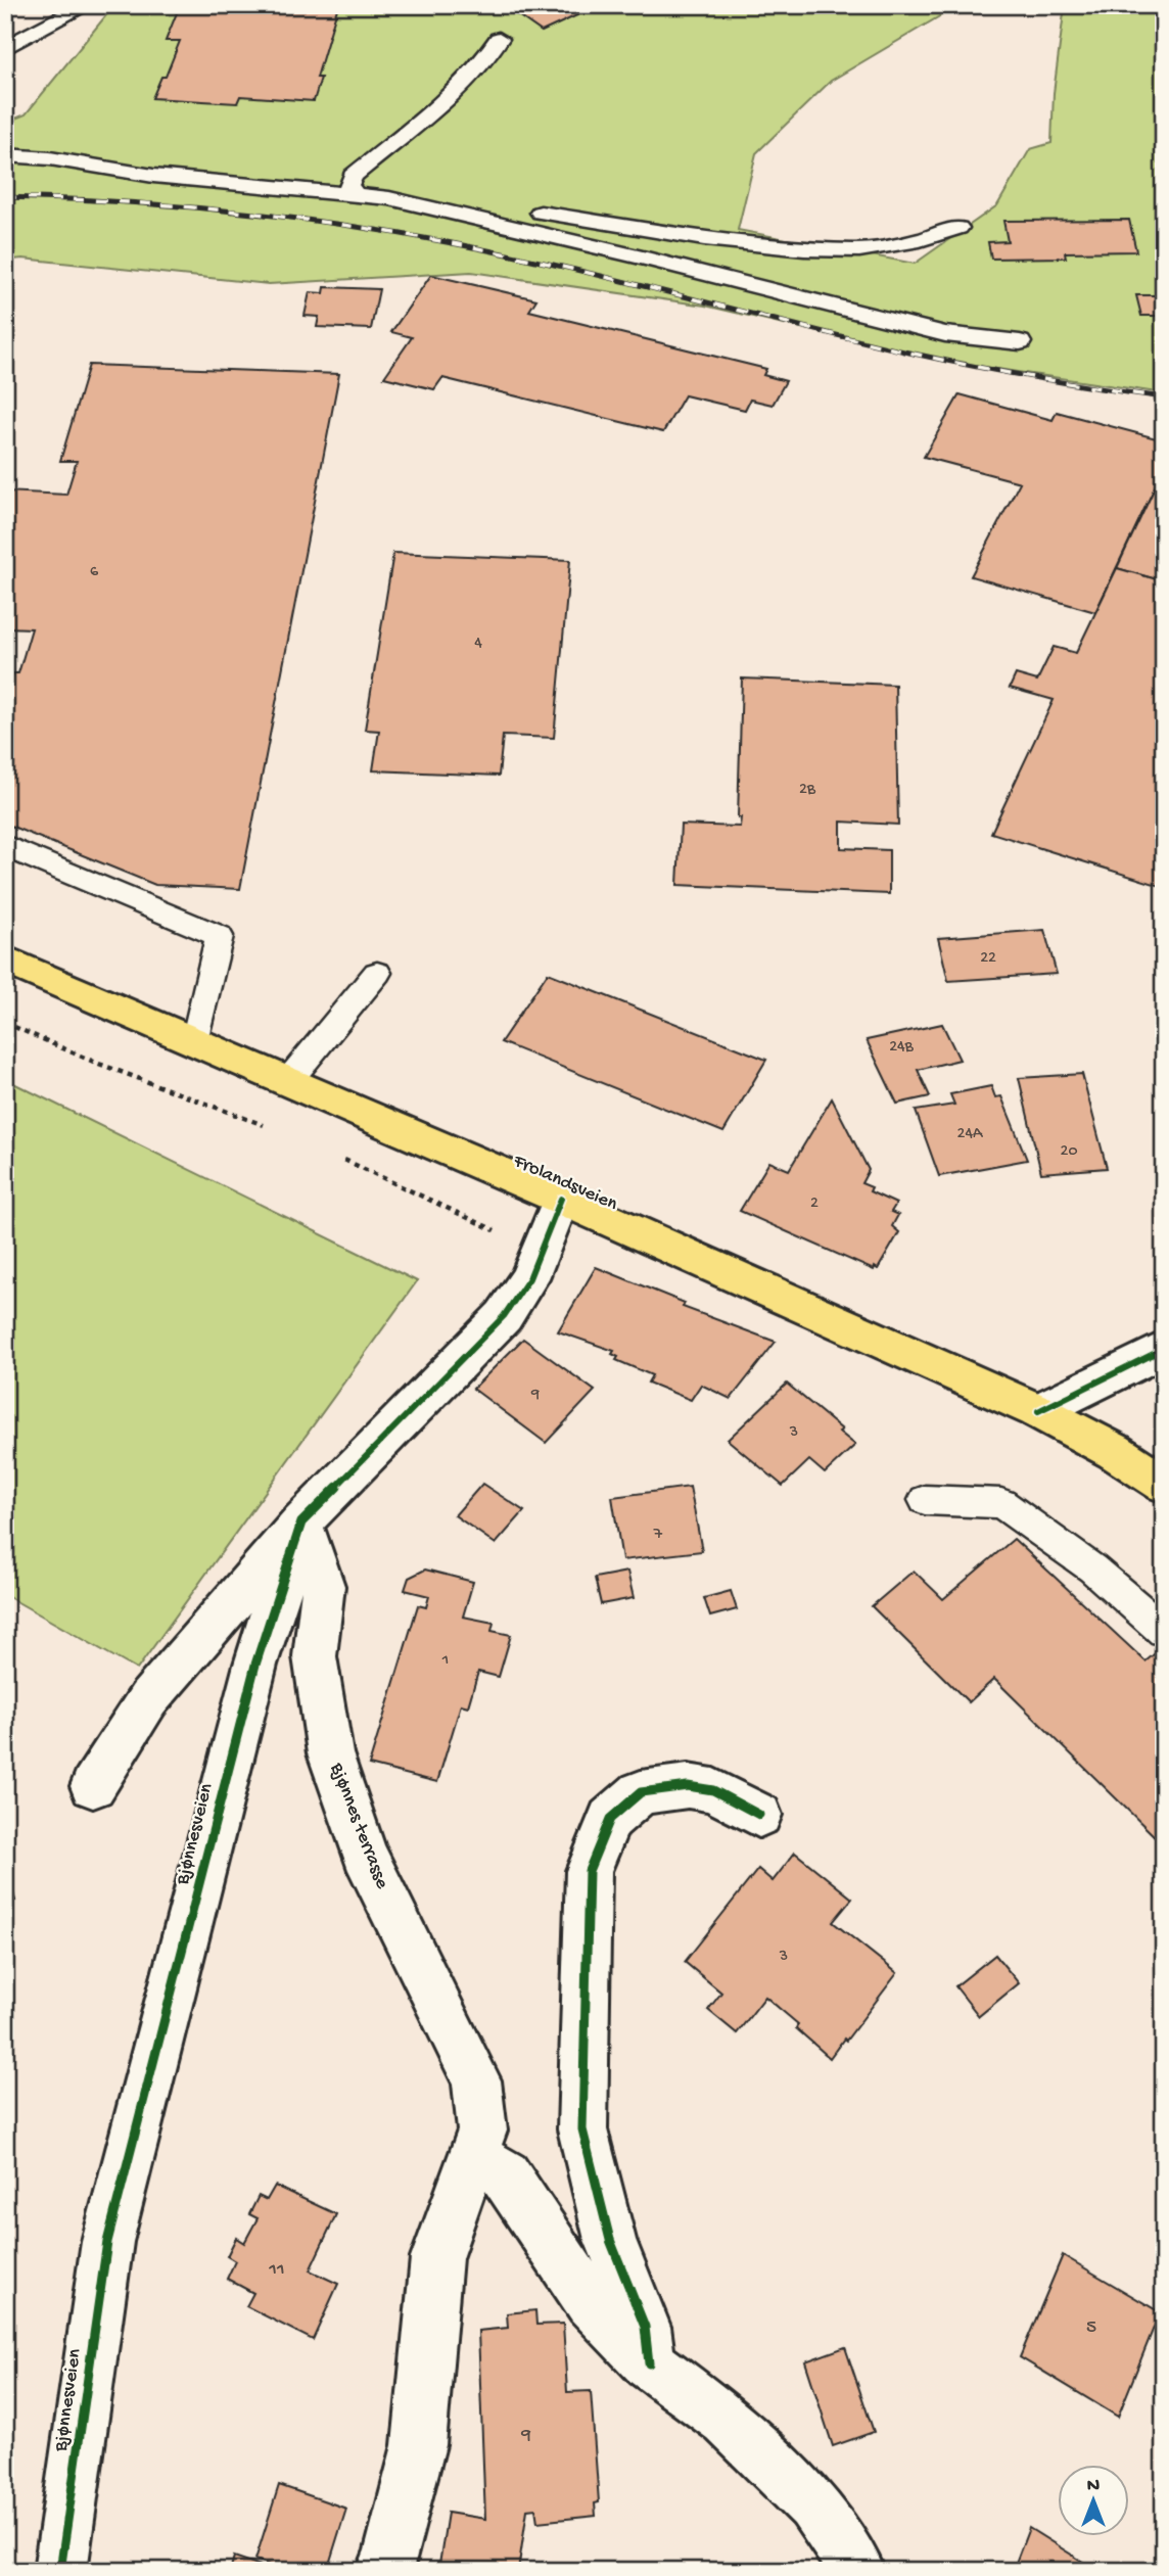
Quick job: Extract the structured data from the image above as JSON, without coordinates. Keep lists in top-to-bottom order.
{
  "streets": {
    "main road": ["Frolandsveien"],
    "street": ["Bjønnes terrasse", "Bjønnesveien"]
  },
  "crossings": [
    ["Frolandsveien", "Bjønnesveien"],
    ["Bjønnes terrasse", "Bjønnesveien"]
  ],
  "house_numbers": [
    "6",
    "4",
    "2B",
    "22",
    "24B",
    "24A",
    "20",
    "2",
    "9",
    "3",
    "7",
    "1",
    "3",
    "11",
    "5",
    "9"
  ],
  "north": "top"
}
